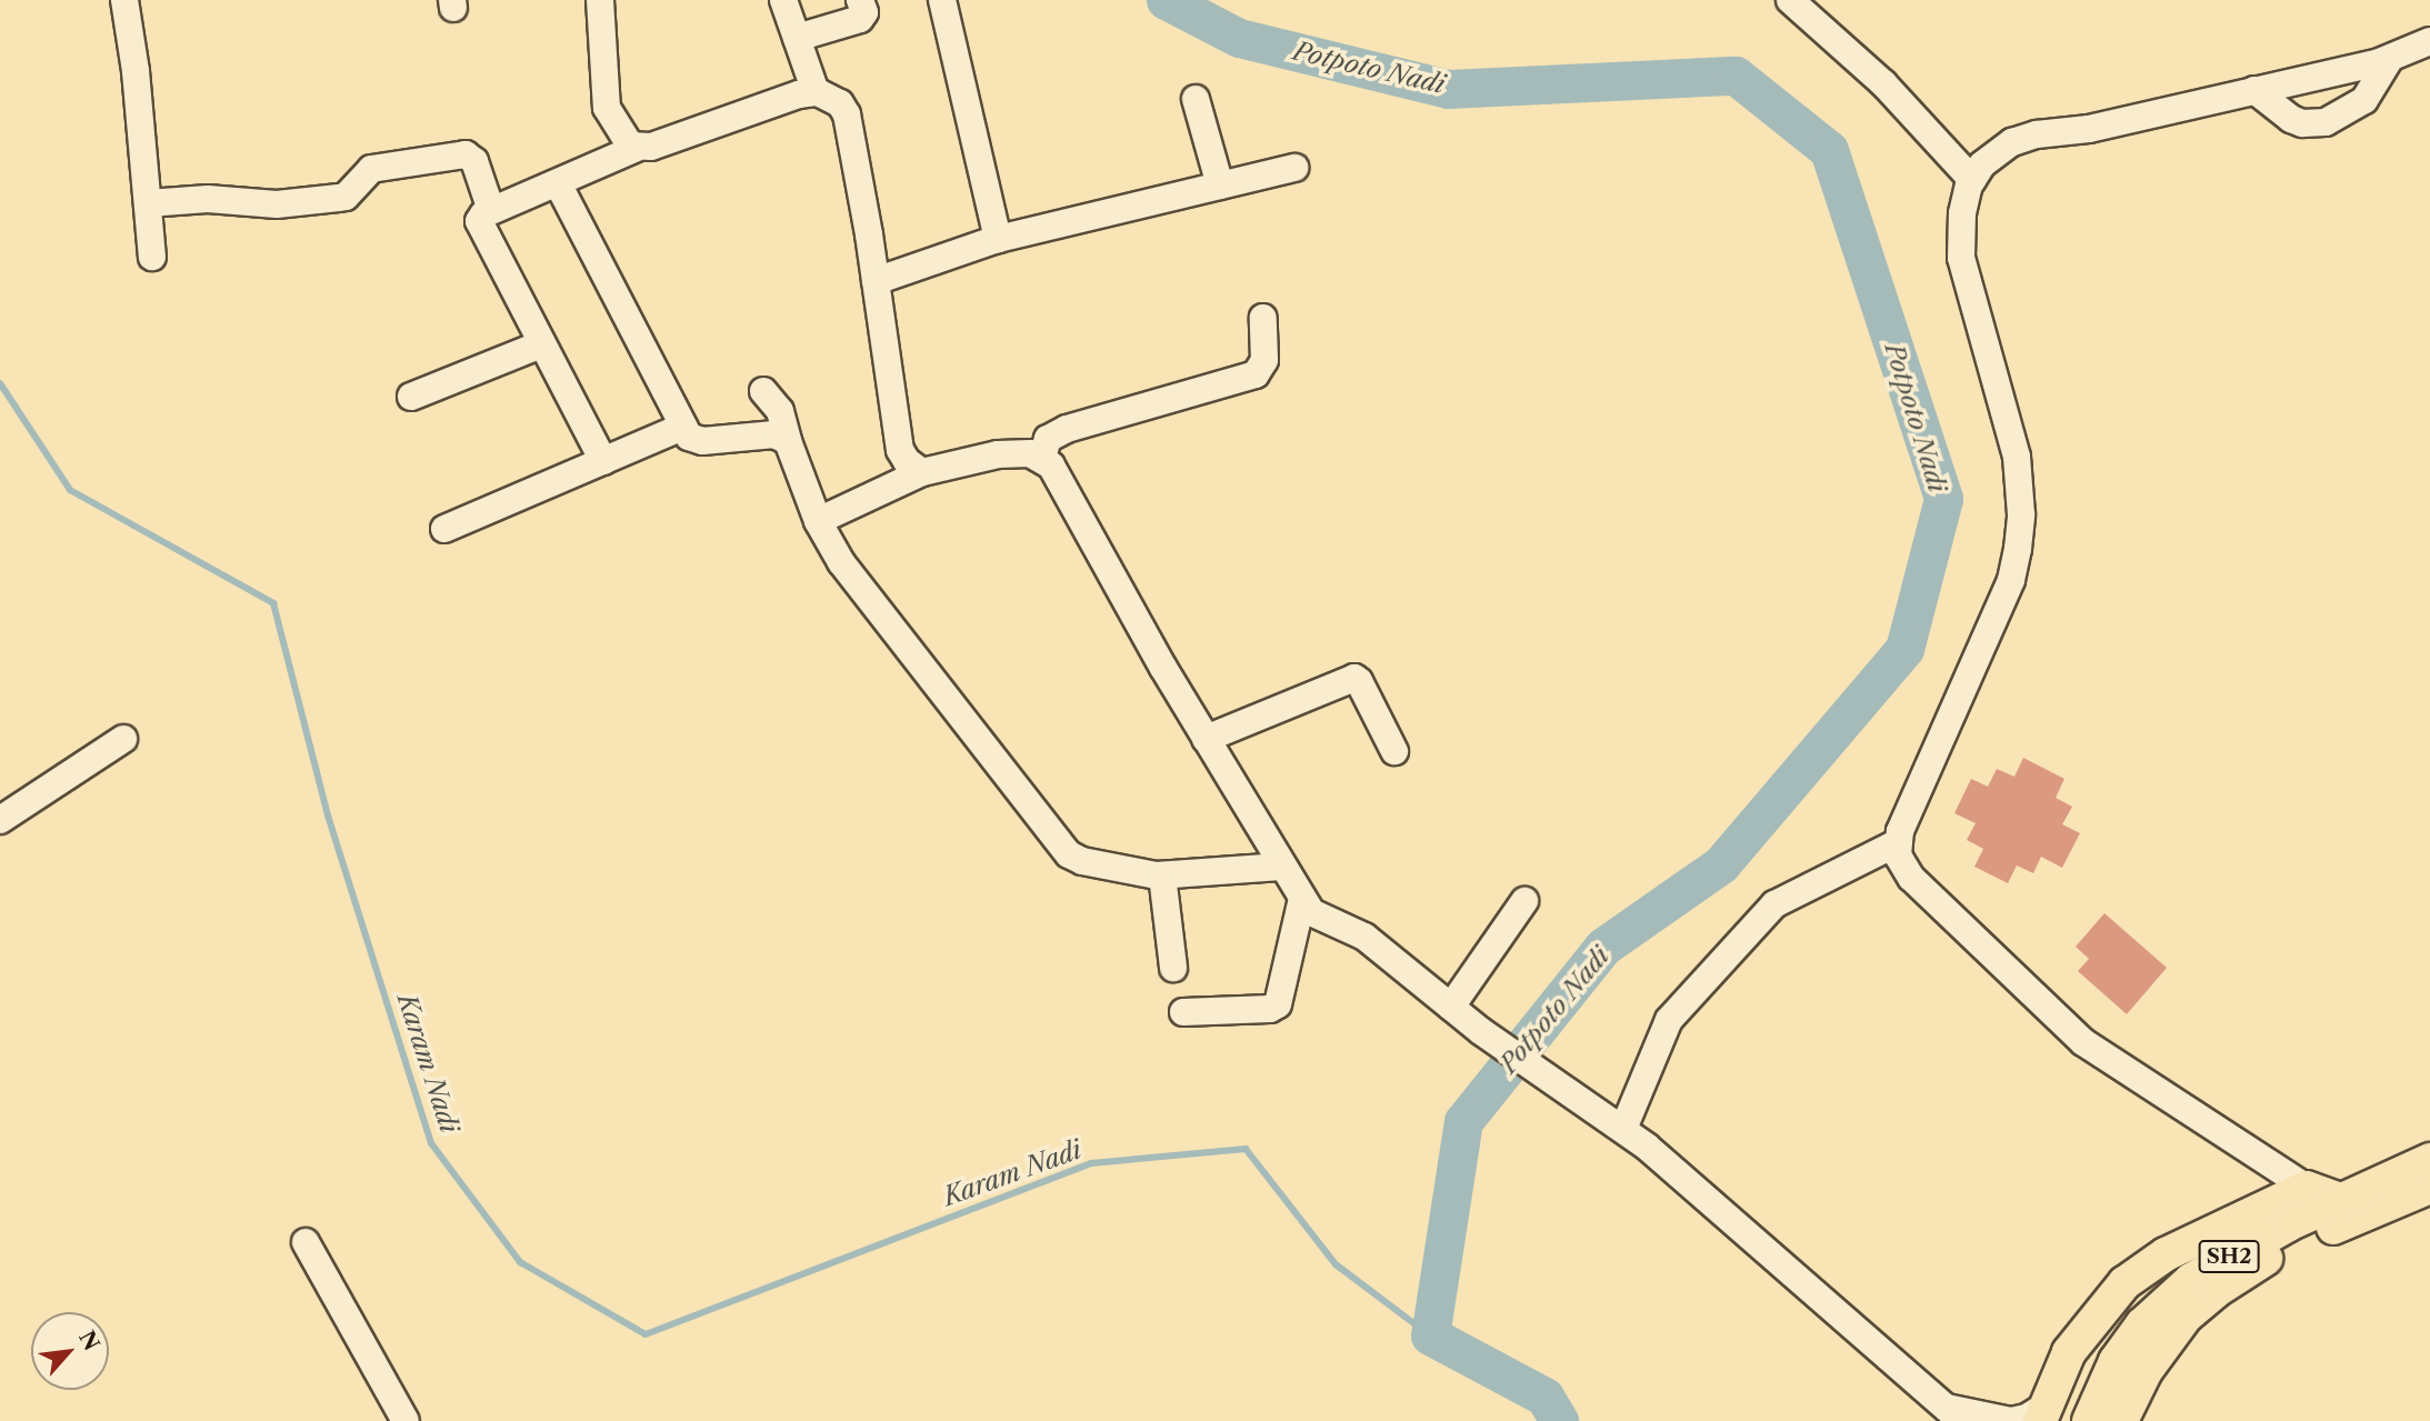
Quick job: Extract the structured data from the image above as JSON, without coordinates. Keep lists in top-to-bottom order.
{
  "streets": {
    "main road": ["SH2"]
  },
  "water": ["Potpoto Nadi", "Karam Nadi"],
  "north": "top right"
}
